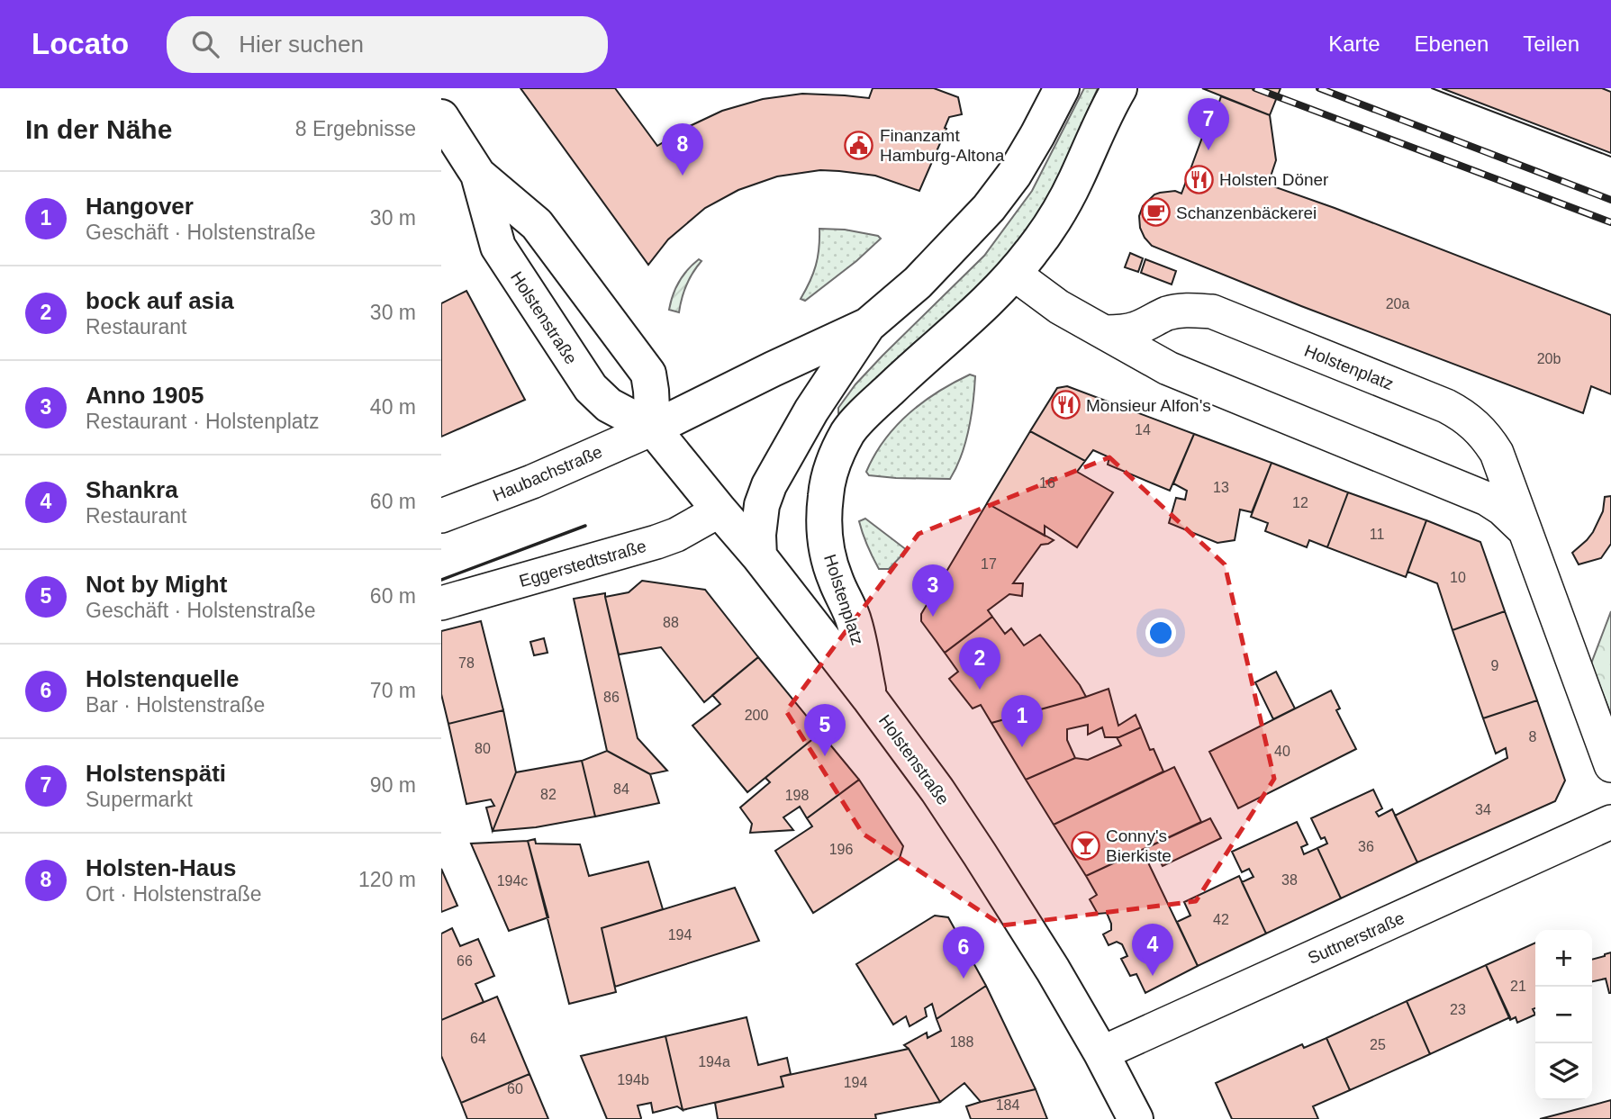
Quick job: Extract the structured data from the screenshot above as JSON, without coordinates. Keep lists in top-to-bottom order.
{
  "streets": {
    "main road": ["Holstenstraße", "Holstenplatz"],
    "street": ["Haubachstraße", "Eggerstedtstraße", "Suttnerstraße"]
  },
  "crossings": [
    ["Holstenstraße", "Holstenplatz"],
    ["Holstenstraße", "Haubachstraße"],
    ["Holstenstraße", "Eggerstedtstraße"],
    ["Holstenstraße", "Suttnerstraße"]
  ],
  "places": {
    "public building": ["Finanzamt Hamburg-Altona"],
    "restaurant": ["Holsten Döner", "Monsieur Alfon's"],
    "cafe": ["Schanzenbäckerei"],
    "bar": ["Conny's Bierkiste"]
  },
  "house_numbers": [
    "20a",
    "20b",
    "14",
    "16",
    "13",
    "12",
    "11",
    "17",
    "10",
    "88",
    "78",
    "9",
    "86",
    "200",
    "8",
    "80",
    "40",
    "84",
    "82",
    "198",
    "34",
    "36",
    "196",
    "38",
    "194c",
    "42",
    "194",
    "66",
    "21",
    "23",
    "64",
    "188",
    "25",
    "194a",
    "194b",
    "194",
    "60",
    "184"
  ],
  "page": {
    "header": "Locato",
    "search": "Hier suchen",
    "nav": ["Karte", "Ebenen", "Teilen"],
    "heading": ["In der Nähe", "8 Ergebnisse"],
    "pins": [
      "7",
      "8",
      "3",
      "2",
      "1",
      "5",
      "4",
      "6"
    ],
    "list": [
      {
        "mark": "1",
        "name": "Hangover",
        "note": "Geschäft · Holstenstraße",
        "value": "30 m"
      },
      {
        "mark": "2",
        "name": "bock auf asia",
        "note": "Restaurant",
        "value": "30 m"
      },
      {
        "mark": "3",
        "name": "Anno 1905",
        "note": "Restaurant · Holstenplatz",
        "value": "40 m"
      },
      {
        "mark": "4",
        "name": "Shankra",
        "note": "Restaurant",
        "value": "60 m"
      },
      {
        "mark": "5",
        "name": "Not by Might",
        "note": "Geschäft · Holstenstraße",
        "value": "60 m"
      },
      {
        "mark": "6",
        "name": "Holstenquelle",
        "note": "Bar · Holstenstraße",
        "value": "70 m"
      },
      {
        "mark": "7",
        "name": "Holstenspäti",
        "note": "Supermarkt",
        "value": "90 m"
      },
      {
        "mark": "8",
        "name": "Holsten-Haus",
        "note": "Ort · Holstenstraße",
        "value": "120 m"
      }
    ],
    "map_buttons": ["+", "−"]
  }
}
